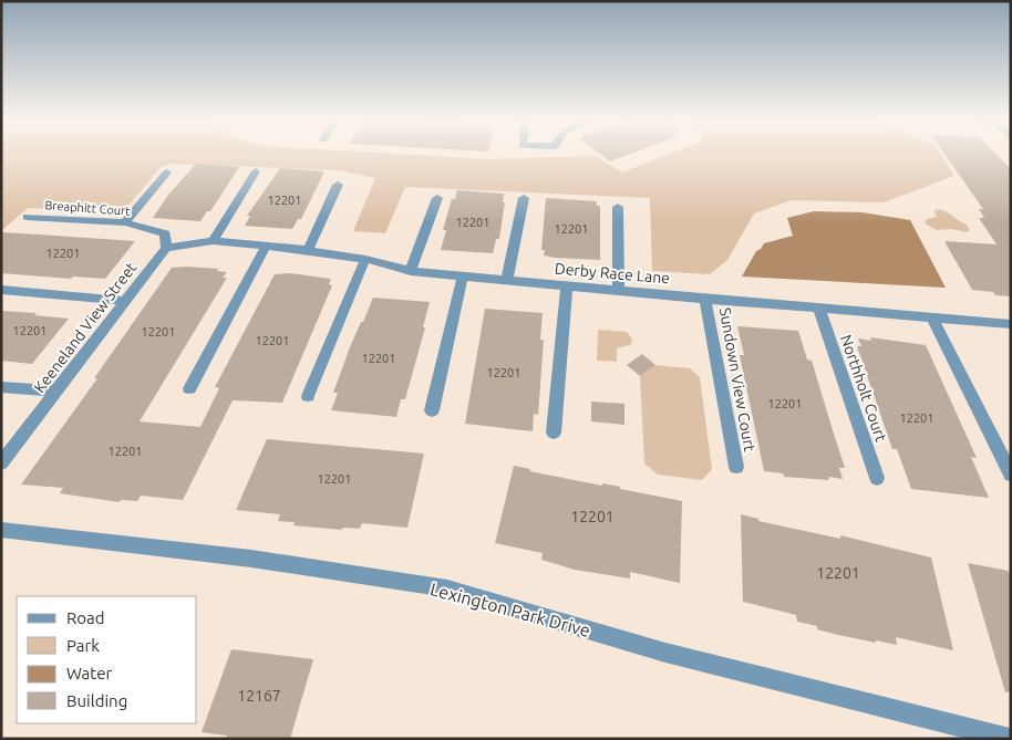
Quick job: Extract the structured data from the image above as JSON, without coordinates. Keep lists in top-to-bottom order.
{
  "streets": {
    "street": [
      "Breaphitt Court",
      "Derby Race Lane",
      "Keeneland View Street",
      "Sundown View Court",
      "Northholt Court",
      "Lexington Park Drive"
    ]
  },
  "crossings": [
    ["Breaphitt Court", "Keeneland View Street"],
    ["Derby Race Lane", "Sundown View Court"],
    ["Derby Race Lane", "Northholt Court"]
  ],
  "house_numbers": [
    "12201",
    "12201",
    "12201",
    "12201",
    "12201",
    "12201",
    "12201",
    "12201",
    "12201",
    "12201",
    "12201",
    "12201",
    "12201",
    "12201",
    "12201",
    "12167"
  ],
  "legend": [
    "Road",
    "Park",
    "Water",
    "Building"
  ]
}
